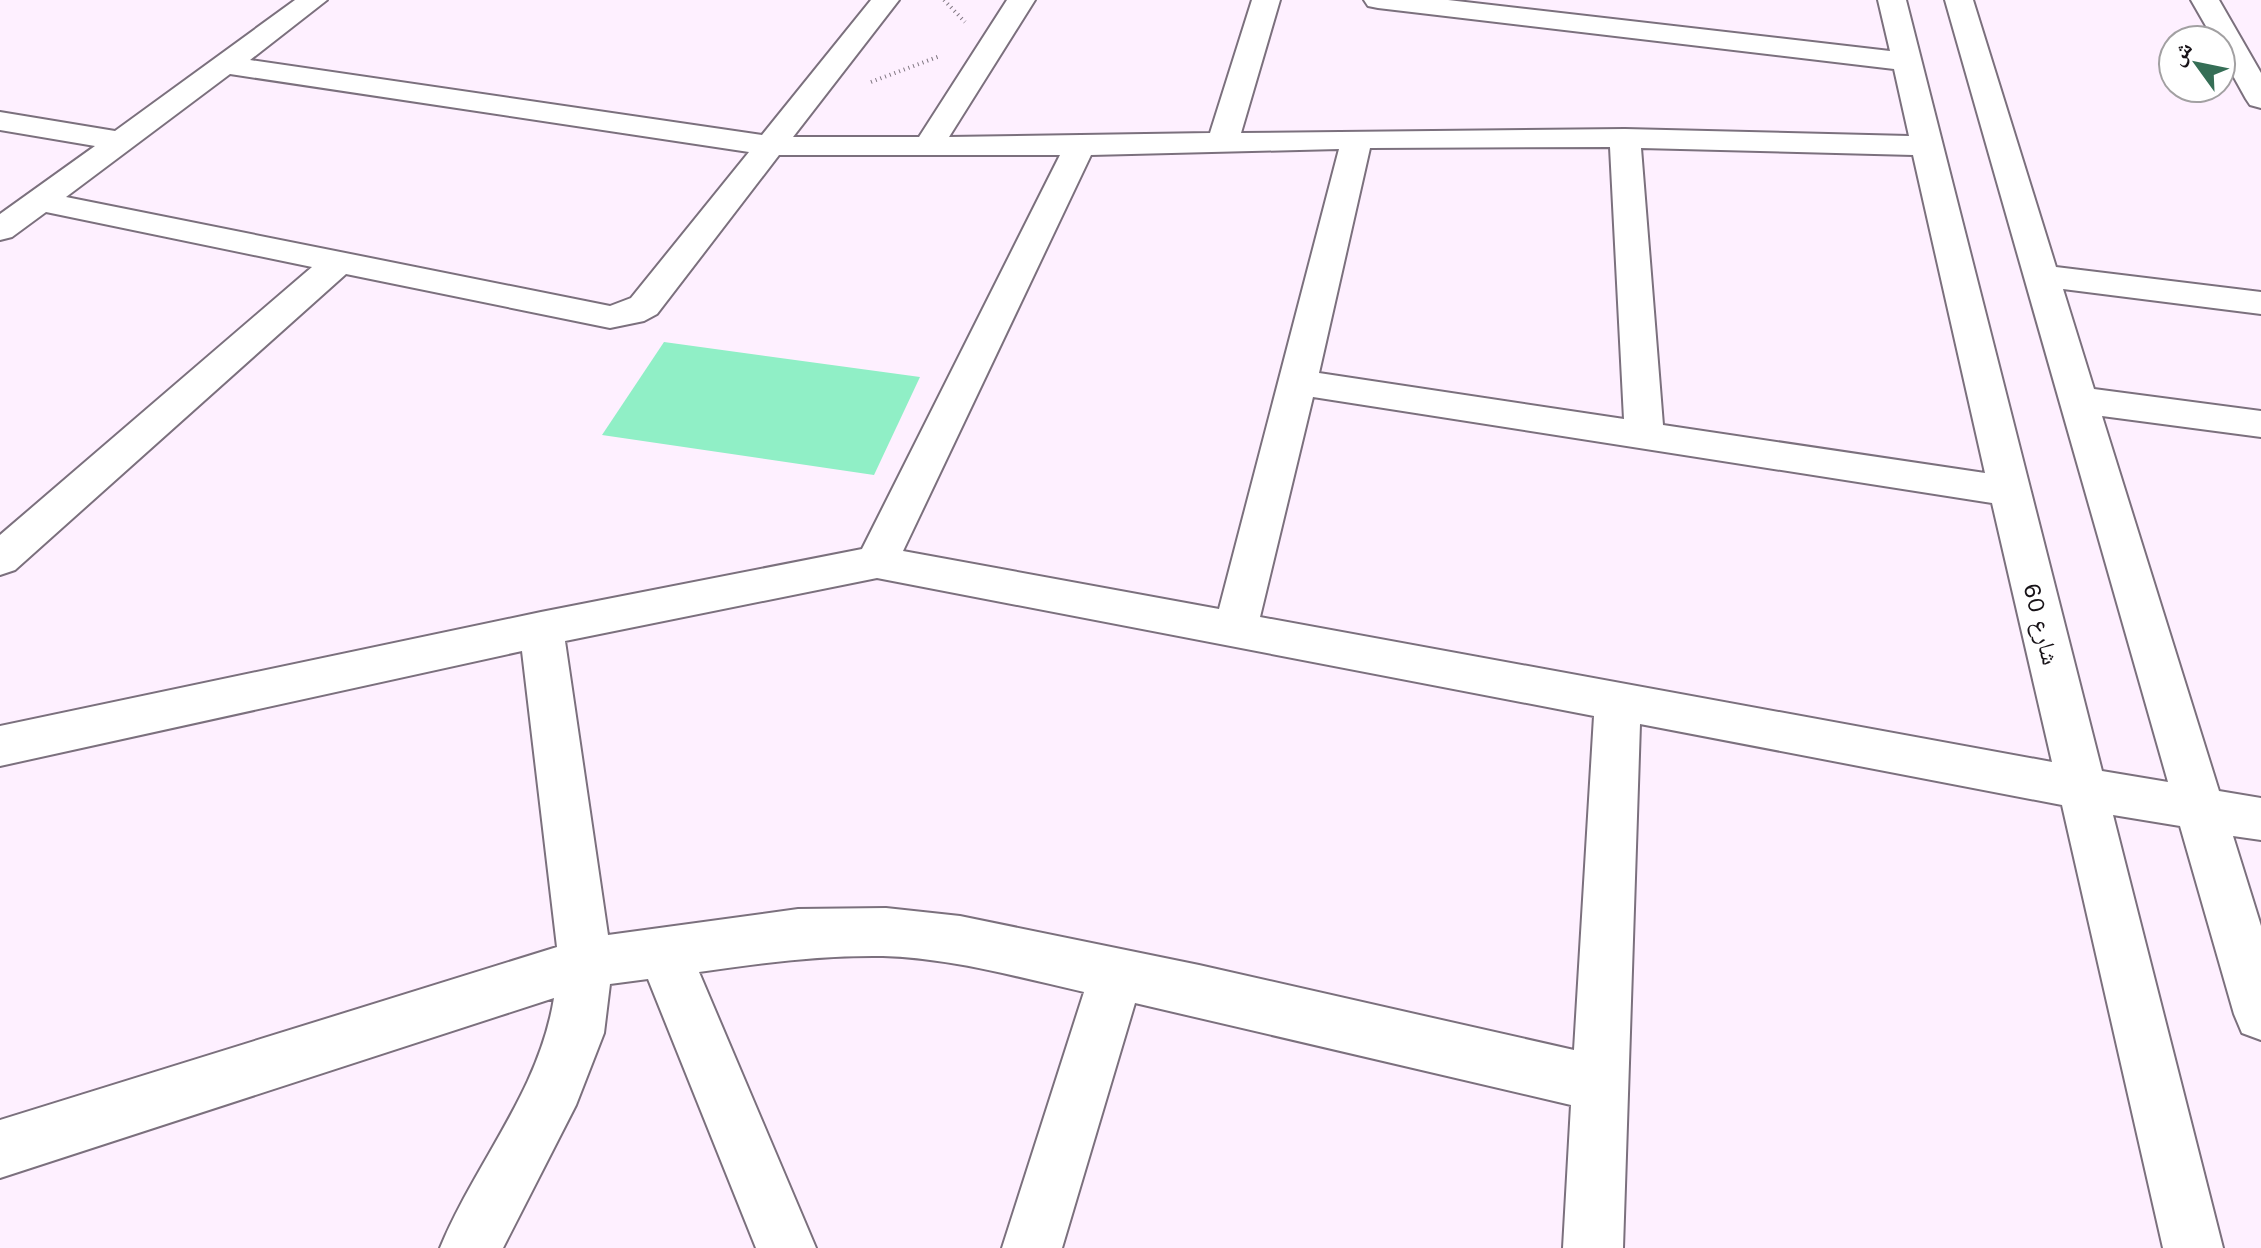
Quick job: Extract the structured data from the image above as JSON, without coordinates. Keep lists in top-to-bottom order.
{
  "streets": {
    "street": ["شارع 60"]
  },
  "north": "top left"
}
